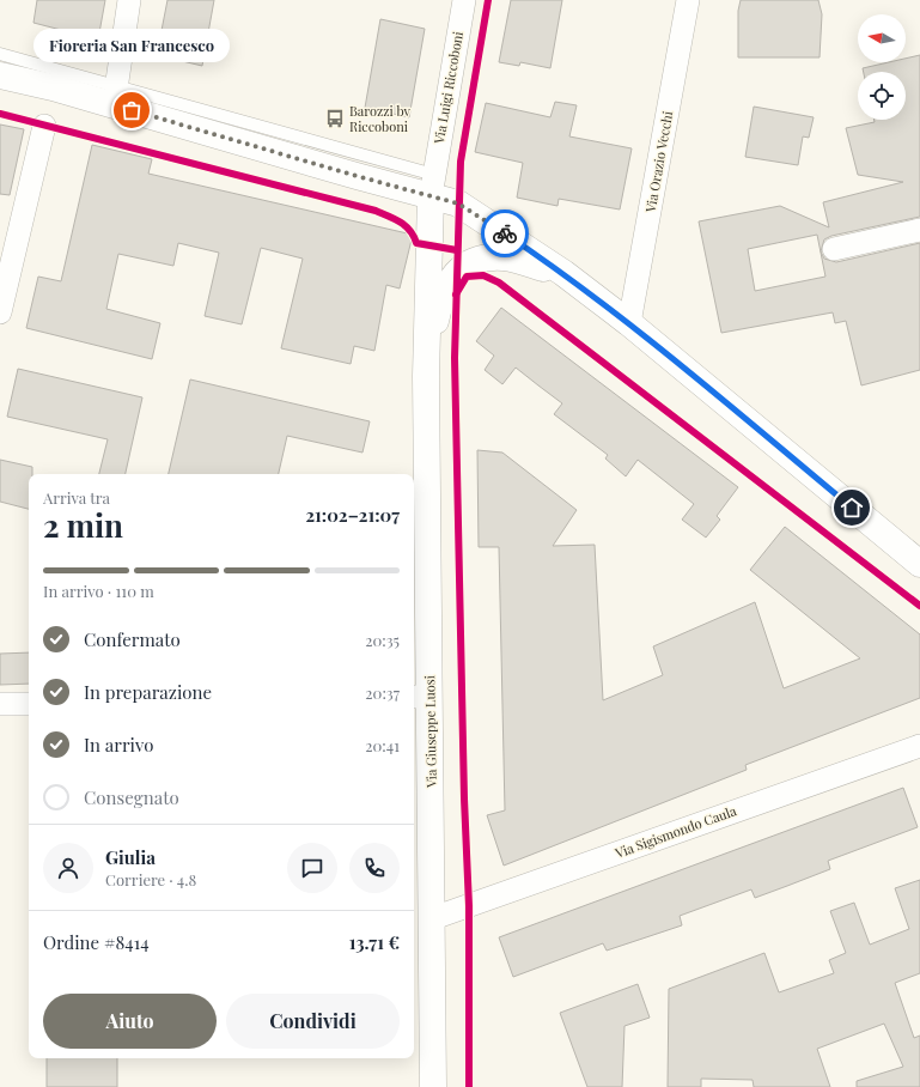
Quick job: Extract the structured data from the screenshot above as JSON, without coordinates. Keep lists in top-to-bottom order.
{
  "streets": {
    "street": [
      "Via Luigi Riccoboni",
      "Via Orazio Vecchi",
      "Via Giuseppe Luosi",
      "Via Sigismondo Caula"
    ]
  },
  "crossings": [
    ["Via Luigi Riccoboni", "Via Giuseppe Luosi"],
    ["Via Giuseppe Luosi", "Via Sigismondo Caula"]
  ],
  "places": {
    "other": ["Fioreria San Francesco"],
    "bus stop": ["Barozzi bv Riccoboni"]
  },
  "north": "left",
  "page": {
    "bubble": "Fioreria San Francesco",
    "heading": ["2 min", "Arriva tra", "21:02–21:07"],
    "panel": [
      "Giulia",
      "Corriere · 4.8",
      "Ordine #8414",
      "13.71 €"
    ],
    "bar": "In arrivo · 110 m",
    "list": [
      ["Confermato", "20:35"],
      ["In preparazione", "20:37"],
      ["In arrivo", "20:41"],
      "Consegnato"
    ],
    "buttons": ["Aiuto", "Condividi"]
  }
}
